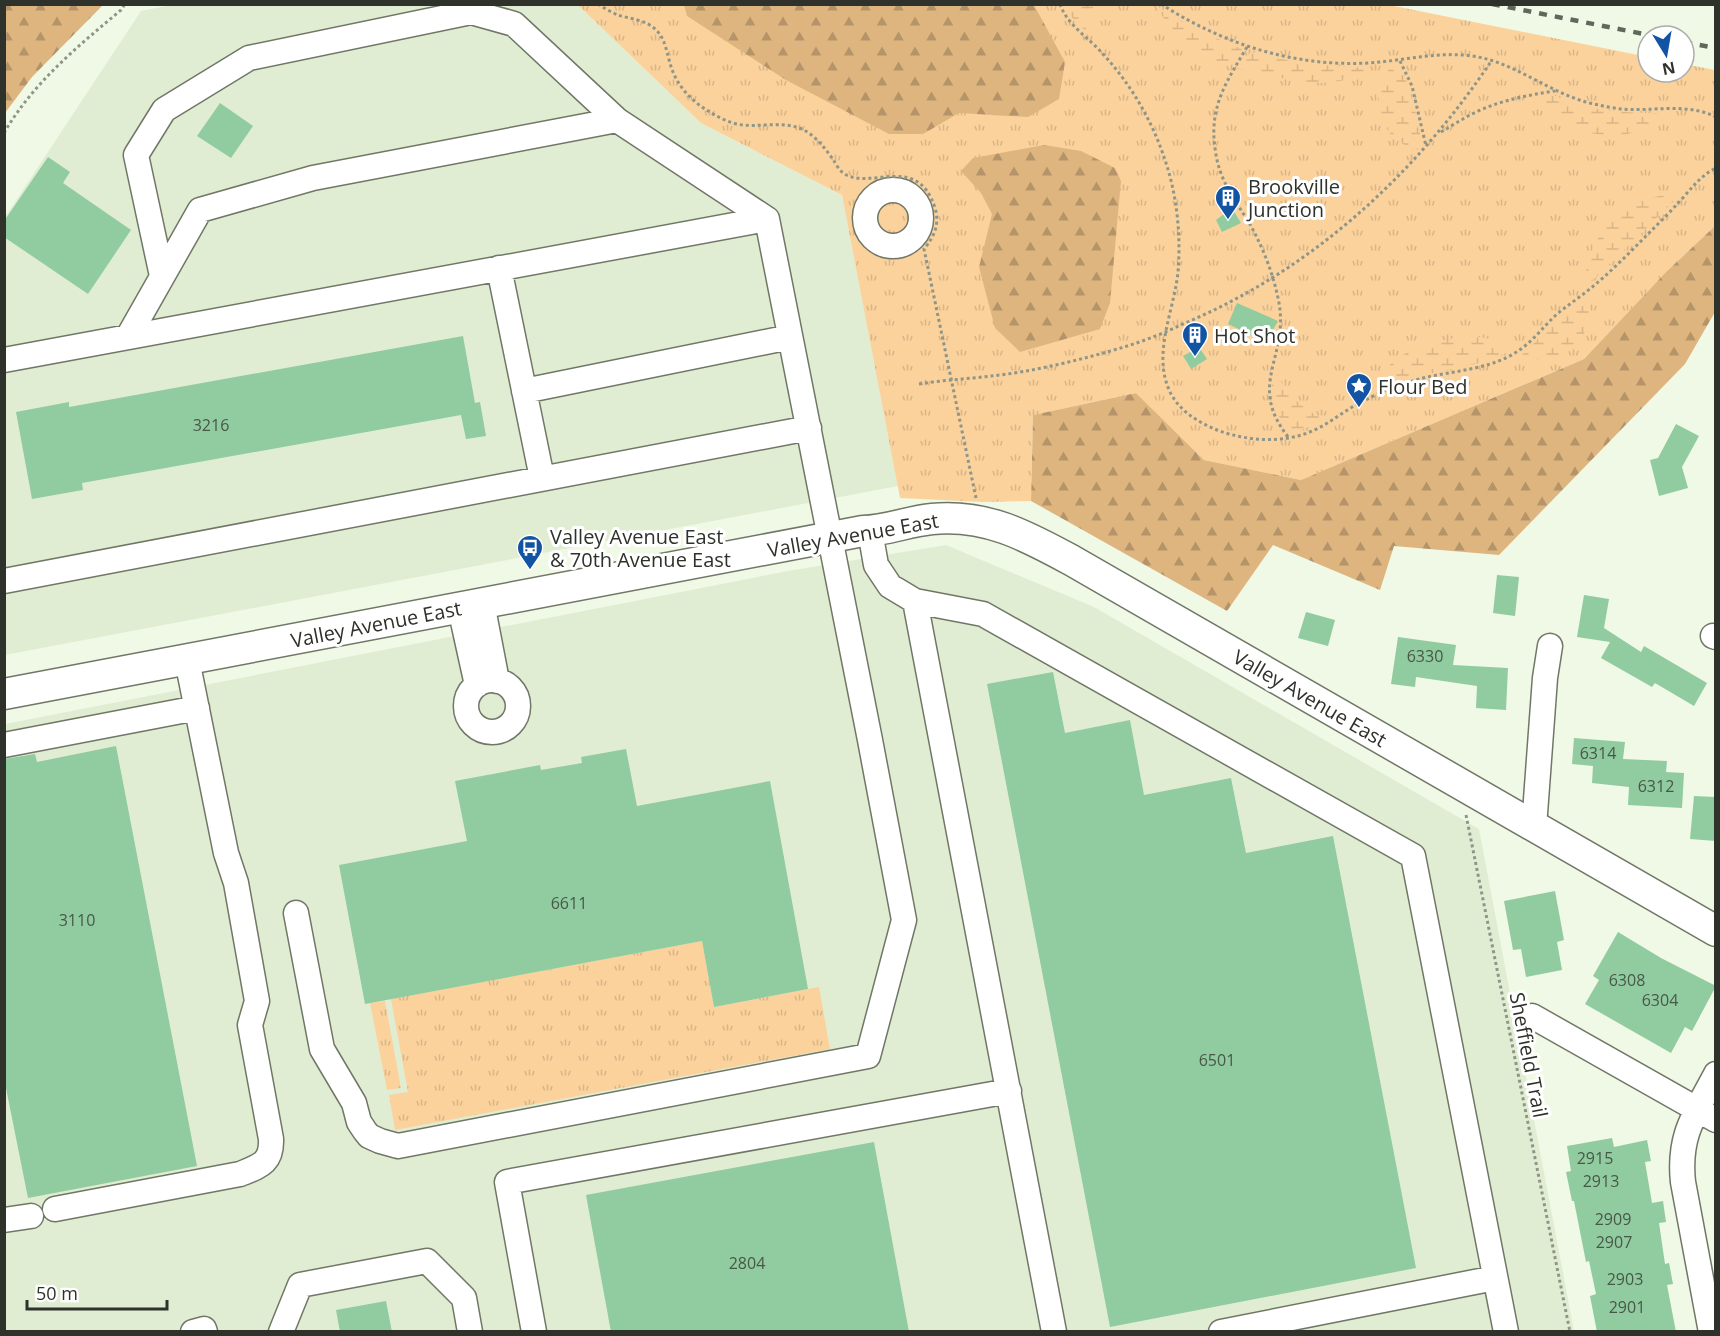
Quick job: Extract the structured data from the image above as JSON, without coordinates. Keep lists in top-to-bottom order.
{
  "streets": {
    "main road": ["Valley Avenue East"],
    "path": ["Sheffield Trail"]
  },
  "crossings": [
    ["Valley Avenue East", "Sheffield Trail"]
  ],
  "places": {
    "building": ["Brookville Junction", "Hot Shot"],
    "place": ["Flour Bed"],
    "bus stop": ["Valley Avenue East & 70th Avenue East"]
  },
  "house_numbers": [
    "3216",
    "6330",
    "6314",
    "6312",
    "6611",
    "3110",
    "6308",
    "6304",
    "6501",
    "2915",
    "2913",
    "2909",
    "2907",
    "2804",
    "2903",
    "2901"
  ],
  "scale_bar": "50 m",
  "north": "bottom"
}
